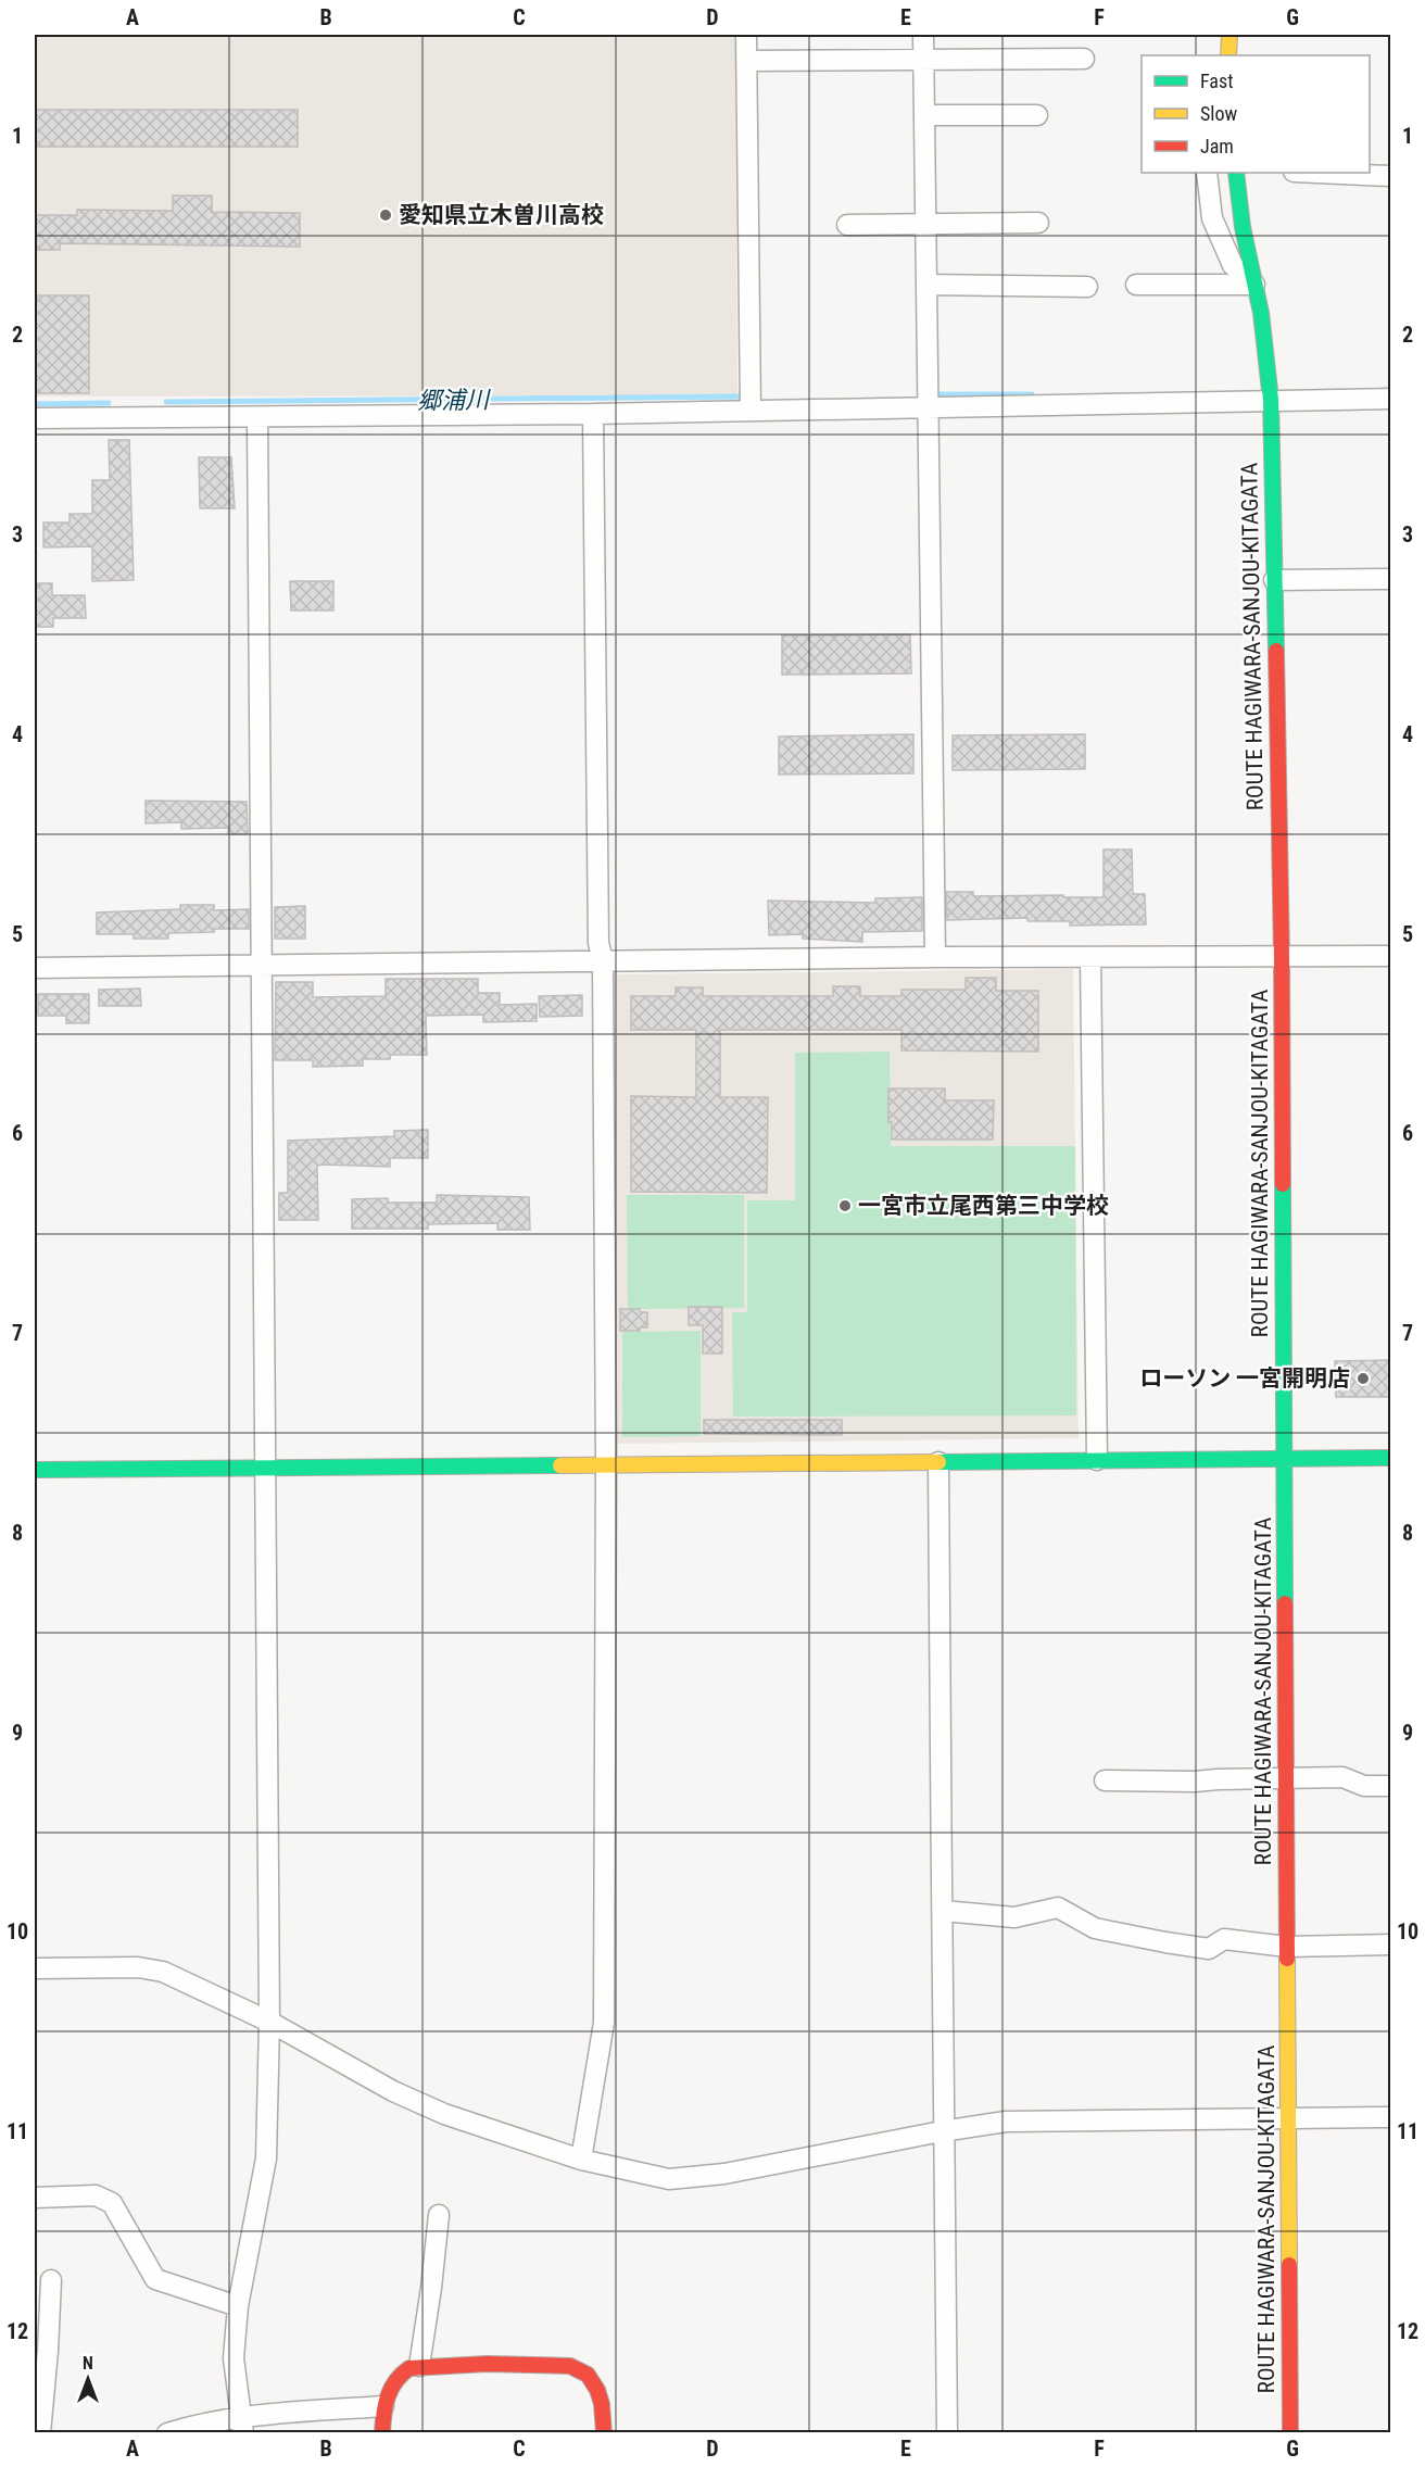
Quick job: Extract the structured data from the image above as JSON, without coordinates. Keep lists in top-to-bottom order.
{
  "streets": {
    "main road": ["ROUTE HAGIWARA-SANJOU-KITAGATA"]
  },
  "water": ["郷浦川"],
  "places": ["愛知県立木曽川高校", "一宮市立尾西第三中学校", "ローソン 一宮開明店"],
  "legend": ["Fast", "Slow", "Jam"],
  "north": "top",
  "grid": {
    "columns": [
      "A",
      "B",
      "C",
      "D",
      "E",
      "F",
      "G"
    ],
    "rows": [
      "1",
      "2",
      "3",
      "4",
      "5",
      "6",
      "7",
      "8",
      "9",
      "10",
      "11",
      "12"
    ]
  }
}
